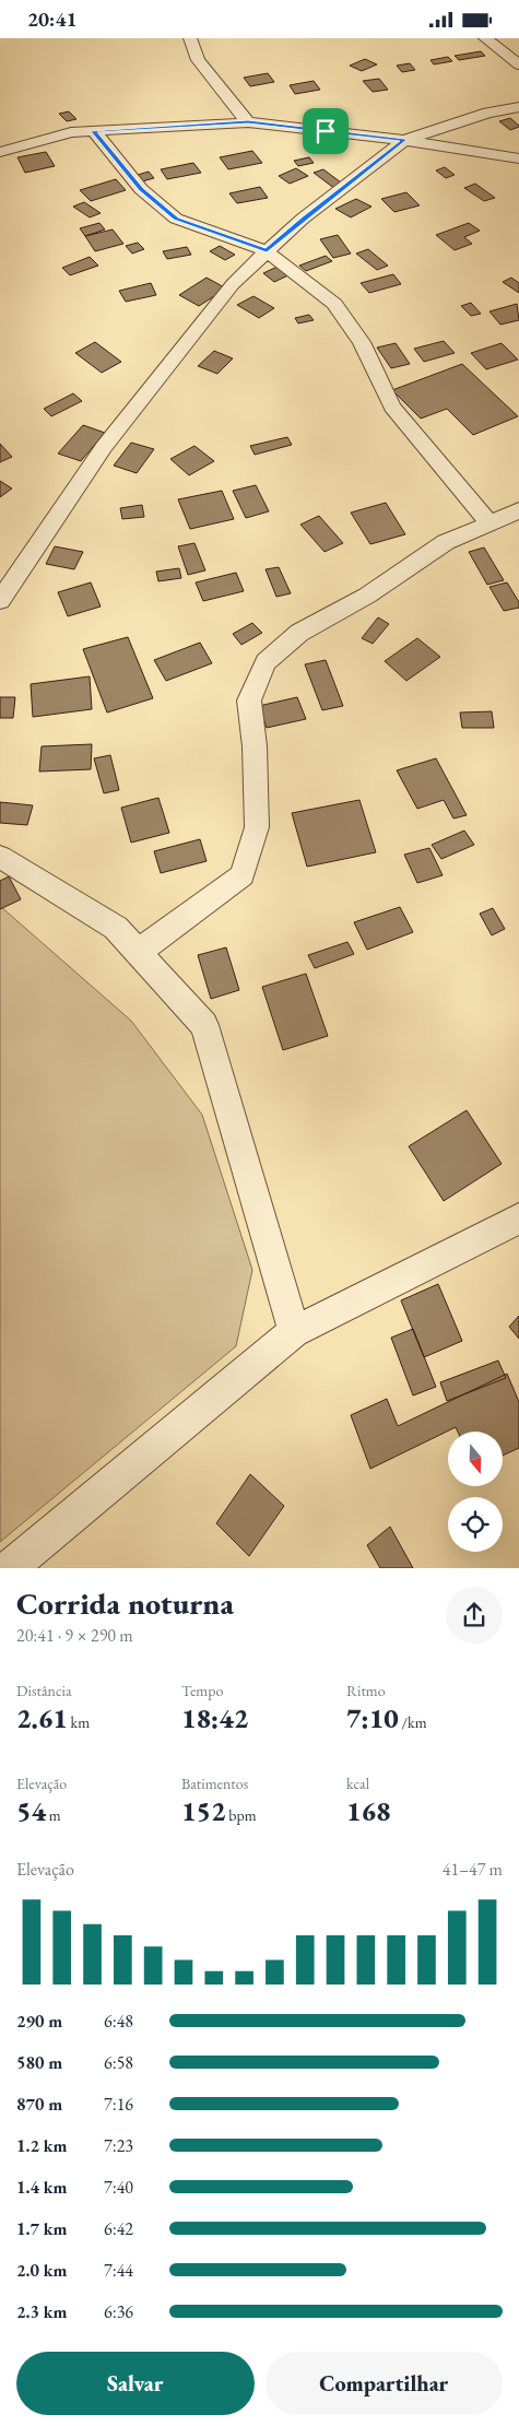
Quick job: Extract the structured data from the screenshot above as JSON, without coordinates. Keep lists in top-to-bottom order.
{
  "north": "bottom",
  "page": {
    "status": "20:41",
    "heading": ["Corrida noturna", "20:41 · 9 × 290 m"],
    "stats": [
      ["Distância", "2.61 km"],
      ["Tempo", "18:42"],
      ["Ritmo", "7:10 /km"],
      ["Elevação", "54 m"],
      ["Batimentos", "152 bpm"],
      ["kcal", "168"]
    ],
    "chart": ["Elevação", "41–47 m"],
    "list": [
      {
        "name": "290 m",
        "note": "6:48"
      },
      {
        "name": "580 m",
        "note": "6:58"
      },
      {
        "name": "870 m",
        "note": "7:16"
      },
      {
        "name": "1.2 km",
        "note": "7:23"
      },
      {
        "name": "1.4 km",
        "note": "7:40"
      },
      {
        "name": "1.7 km",
        "note": "6:42"
      },
      {
        "name": "2.0 km",
        "note": "7:44"
      },
      {
        "name": "2.3 km",
        "note": "6:36"
      }
    ],
    "buttons": ["Salvar", "Compartilhar"]
  }
}
